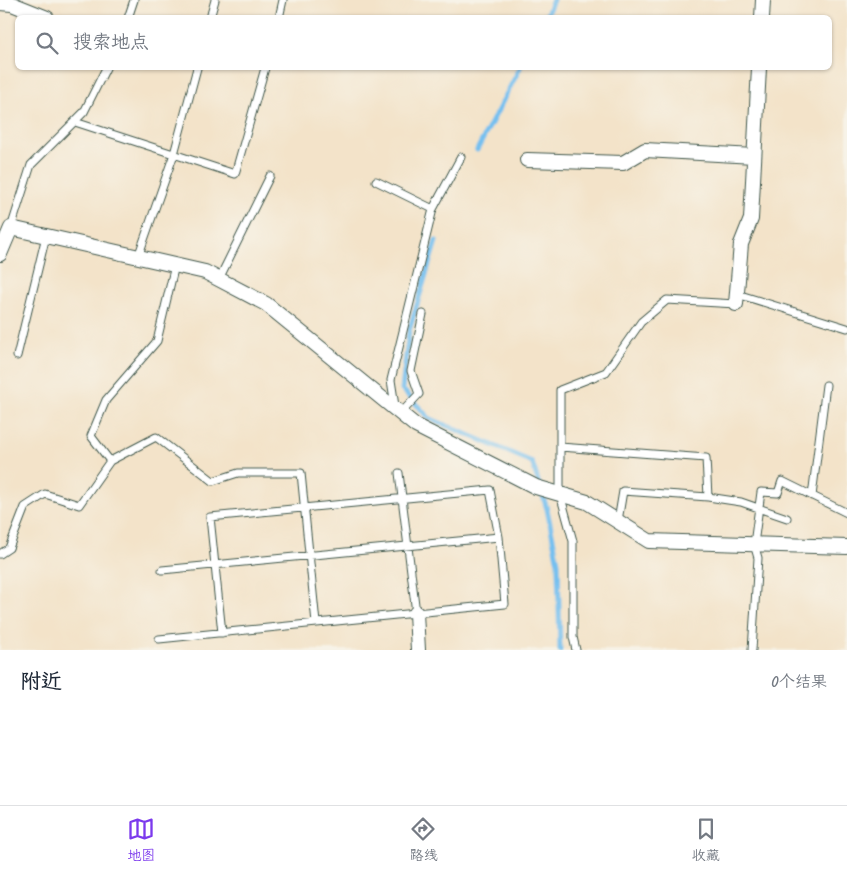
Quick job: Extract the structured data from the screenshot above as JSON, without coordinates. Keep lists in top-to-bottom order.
{
  "page": {
    "search": "搜索地点",
    "heading": ["附近", "0个结果"],
    "nav": ["地图", "路线", "收藏"]
  }
}
